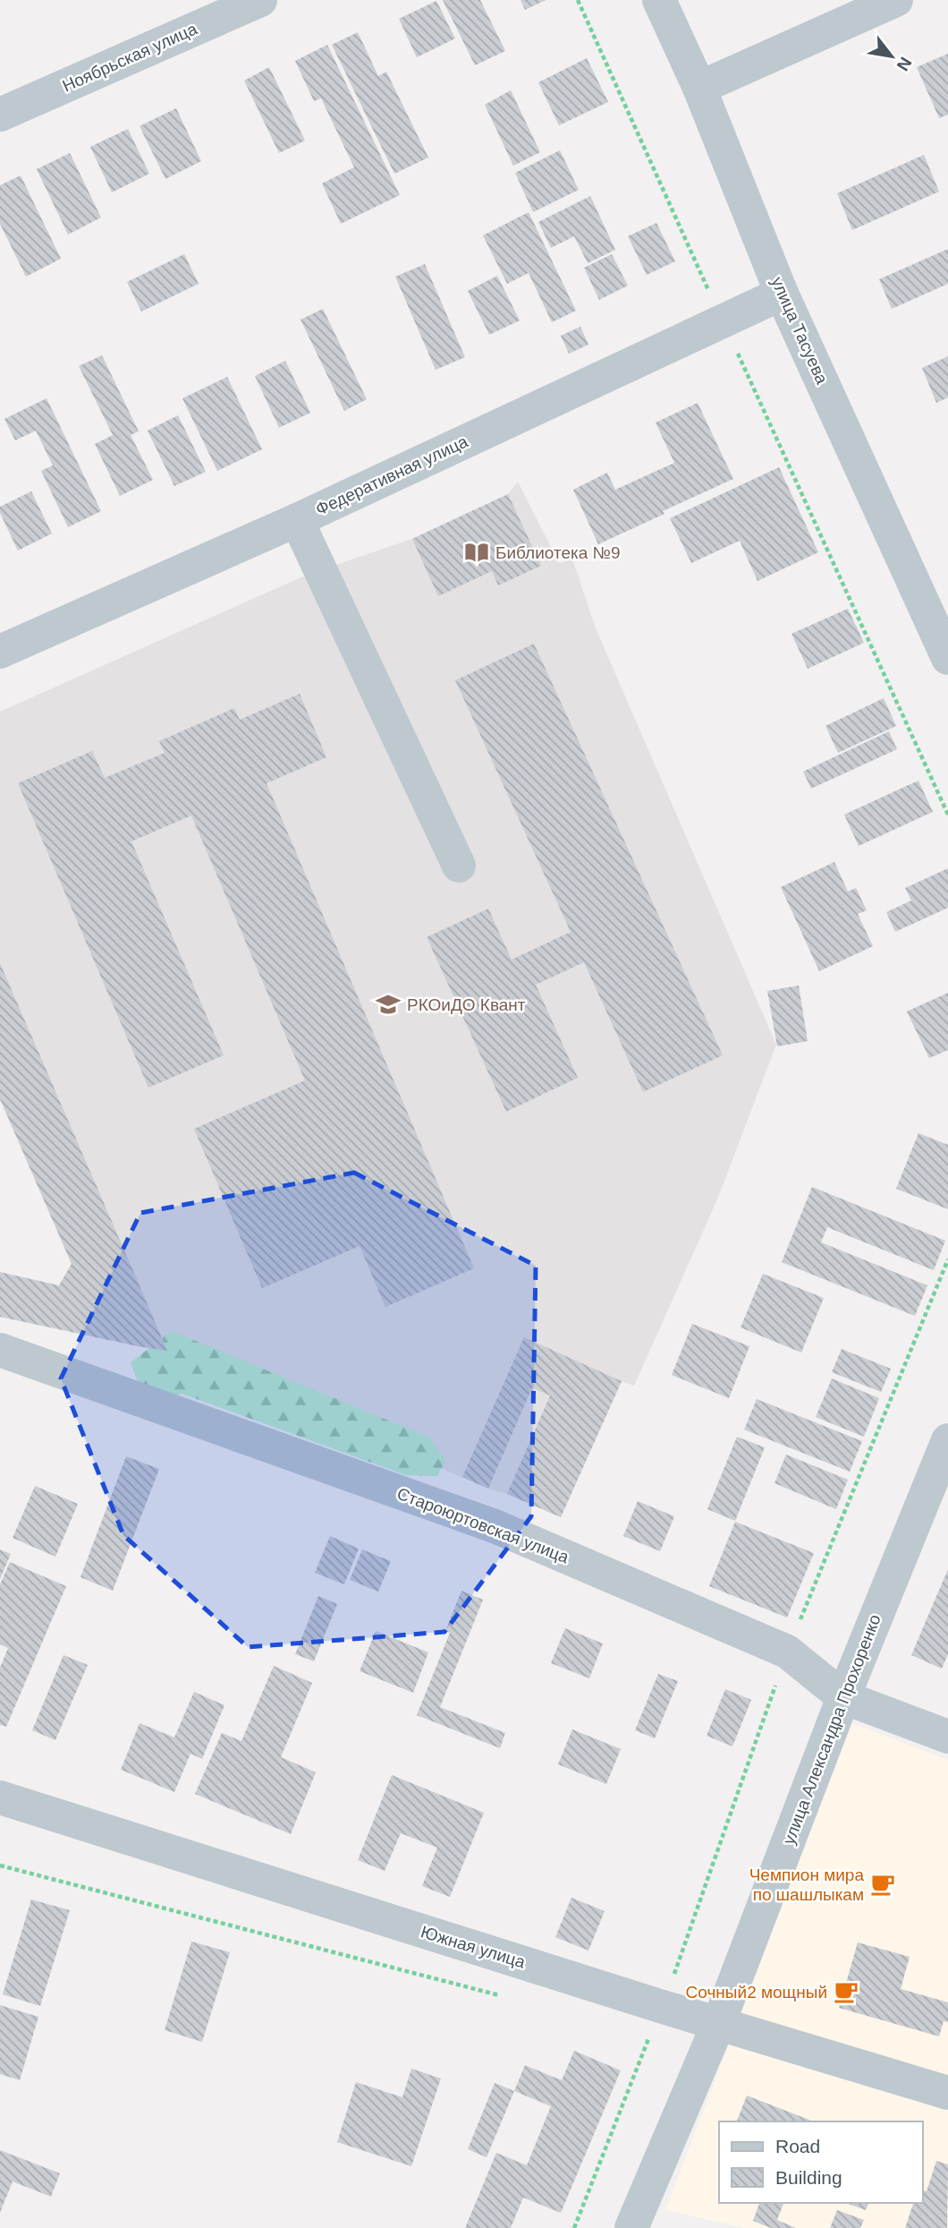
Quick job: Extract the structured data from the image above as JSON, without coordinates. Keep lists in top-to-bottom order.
{
  "streets": {
    "street": [
      "Ноябрьская улица",
      "улица Тасуева",
      "Федеративная улица",
      "Староюртовская улица",
      "улица Александра Прохоренко",
      "Южная улица"
    ]
  },
  "crossings": [
    ["улица Тасуева", "Федеративная улица"],
    ["Староюртовская улица", "улица Александра Прохоренко"],
    ["улица Александра Прохоренко", "Южная улица"]
  ],
  "places": {
    "library": ["Библиотека №9"],
    "school or university": ["РКОиДО Квант"],
    "cafe": ["Чемпион мира по шашлыкам", "Сочный2 мощный"]
  },
  "legend": ["Road", "Building"],
  "north": "bottom right"
}
